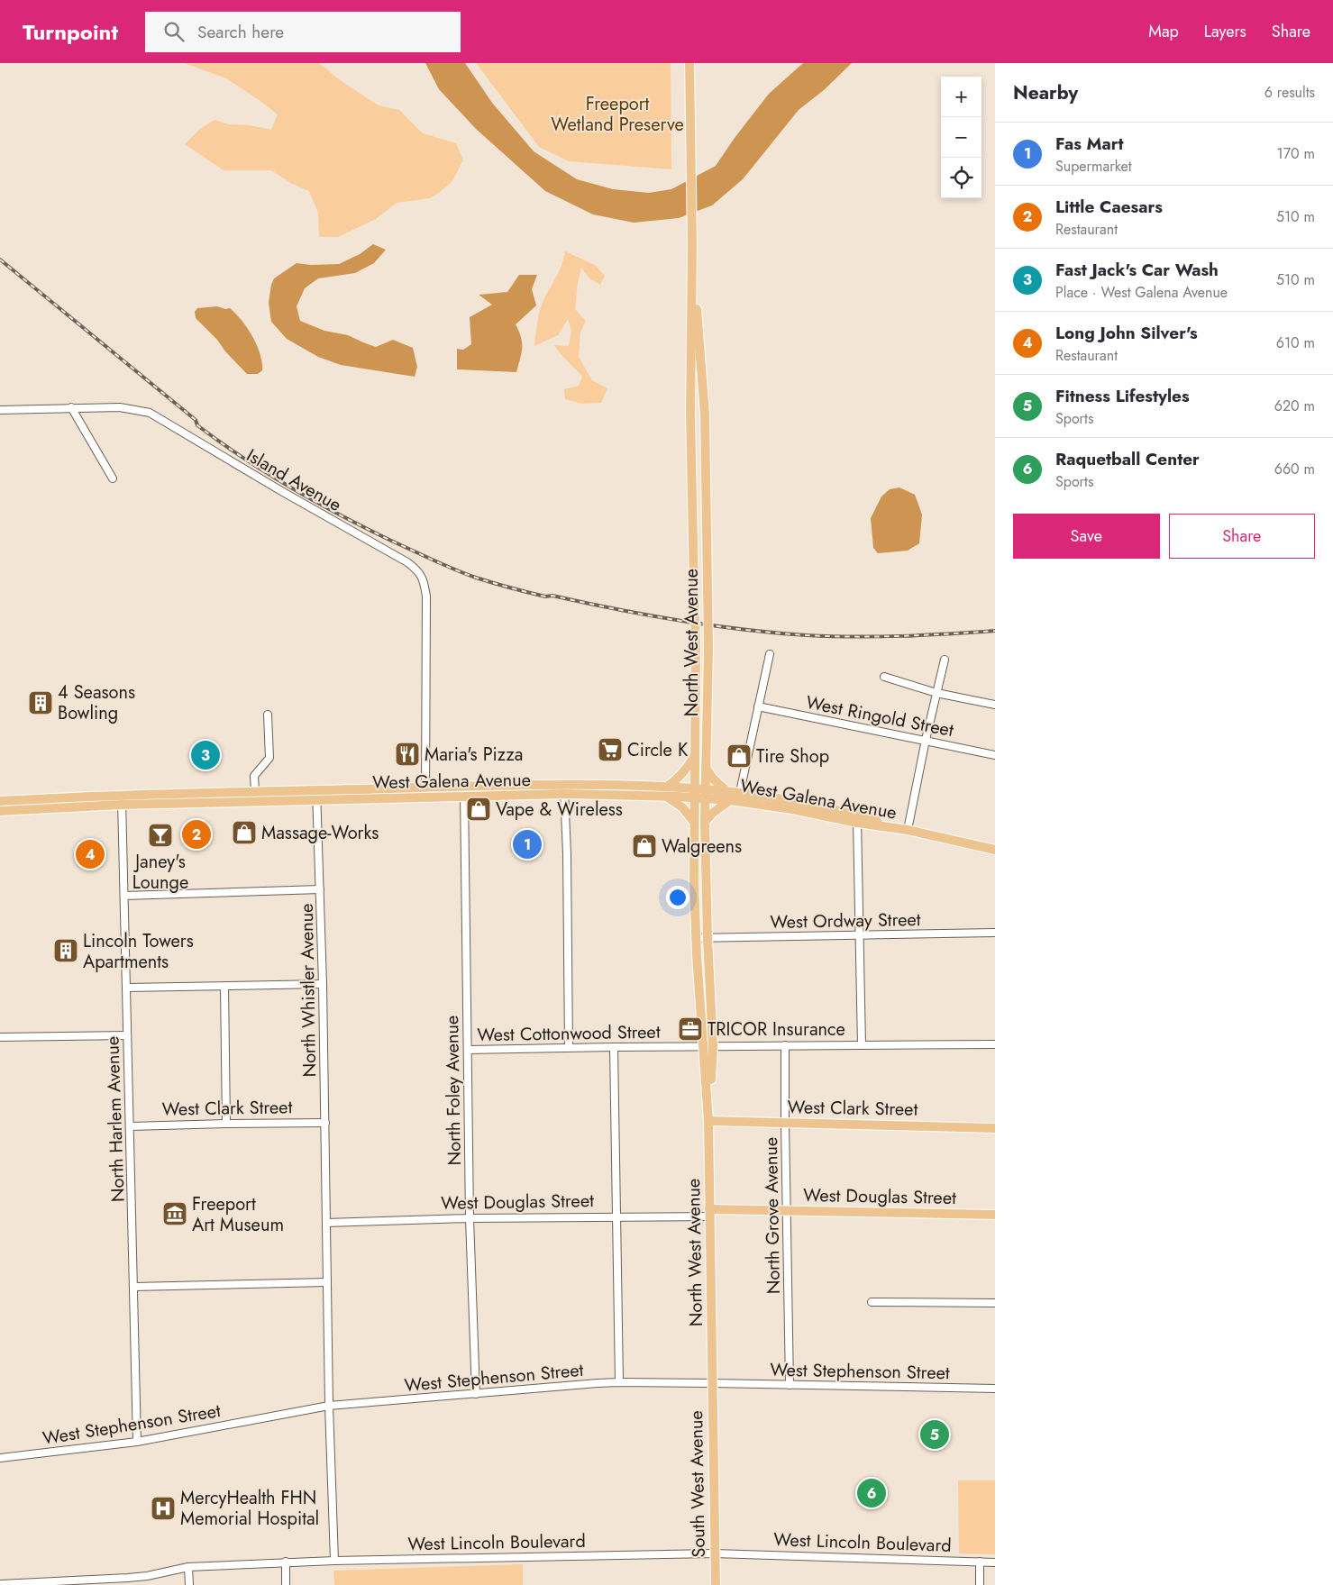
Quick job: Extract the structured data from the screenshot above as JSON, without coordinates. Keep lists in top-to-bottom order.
{
  "streets": {
    "main road": [
      "North West Avenue",
      "West Galena Avenue",
      "West Clark Street",
      "West Douglas Street",
      "South West Avenue"
    ],
    "street": [
      "Island Avenue",
      "West Ringold Street",
      "West Ordway Street",
      "North Whistler Avenue",
      "West Cottonwood Street",
      "North Foley Avenue",
      "North Harlem Avenue",
      "North Grove Avenue",
      "West Stephenson Street",
      "West Lincoln Boulevard"
    ]
  },
  "crossings": [
    ["Island Avenue", "West Galena Avenue"],
    ["North West Avenue", "West Galena Avenue"],
    ["North West Avenue", "West Ordway Street"],
    ["North West Avenue", "West Cottonwood Street"],
    ["North West Avenue", "West Clark Street"],
    ["North West Avenue", "West Douglas Street"],
    ["North West Avenue", "West Stephenson Street"],
    ["North West Avenue", "South West Avenue"],
    ["West Galena Avenue", "North Whistler Avenue"],
    ["West Galena Avenue", "North Foley Avenue"],
    ["West Galena Avenue", "North Harlem Avenue"],
    ["North Whistler Avenue", "West Clark Street"],
    ["North Whistler Avenue", "West Douglas Street"],
    ["North Whistler Avenue", "West Stephenson Street"],
    ["North Whistler Avenue", "West Lincoln Boulevard"],
    ["West Cottonwood Street", "North Foley Avenue"],
    ["West Cottonwood Street", "North Grove Avenue"],
    ["North Foley Avenue", "West Douglas Street"],
    ["North Foley Avenue", "West Stephenson Street"],
    ["West Clark Street", "North Harlem Avenue"],
    ["West Clark Street", "North Grove Avenue"],
    ["North Harlem Avenue", "West Stephenson Street"],
    ["West Douglas Street", "North Grove Avenue"],
    ["North Grove Avenue", "West Stephenson Street"],
    ["West Stephenson Street", "South West Avenue"],
    ["South West Avenue", "West Lincoln Boulevard"]
  ],
  "parks": ["Freeport Wetland Preserve"],
  "places": {
    "building": ["4 Seasons Bowling", "Lincoln Towers Apartments"],
    "supermarket": ["Circle K"],
    "restaurant": ["Maria's Pizza"],
    "shop": [
      "Tire Shop",
      "Vape & Wireless",
      "Massage-Works",
      "Walgreens"
    ],
    "bar": ["Janey's Lounge"],
    "office": ["TRICOR Insurance"],
    "museum": ["Freeport Art Museum"],
    "hospital": ["MercyHealth FHN Memorial Hospital"]
  },
  "page": {
    "header": "Turnpoint",
    "search": "Search here",
    "nav": ["Map", "Layers", "Share"],
    "heading": ["Nearby", "6 results"],
    "map_buttons": ["+", "−"],
    "list": [
      {
        "mark": "1",
        "name": "Fas Mart",
        "note": "Supermarket",
        "value": "170 m"
      },
      {
        "mark": "2",
        "name": "Little Caesars",
        "note": "Restaurant",
        "value": "510 m"
      },
      {
        "mark": "3",
        "name": "Fast Jack's Car Wash",
        "note": "Place · West Galena Avenue",
        "value": "510 m"
      },
      {
        "mark": "4",
        "name": "Long John Silver's",
        "note": "Restaurant",
        "value": "610 m"
      },
      {
        "mark": "5",
        "name": "Fitness Lifestyles",
        "note": "Sports",
        "value": "620 m"
      },
      {
        "mark": "6",
        "name": "Raquetball Center",
        "note": "Sports",
        "value": "660 m"
      }
    ],
    "buttons": ["Save", "Share"],
    "pins": [
      "3",
      "2",
      "1",
      "4",
      "5",
      "6"
    ]
  }
}
